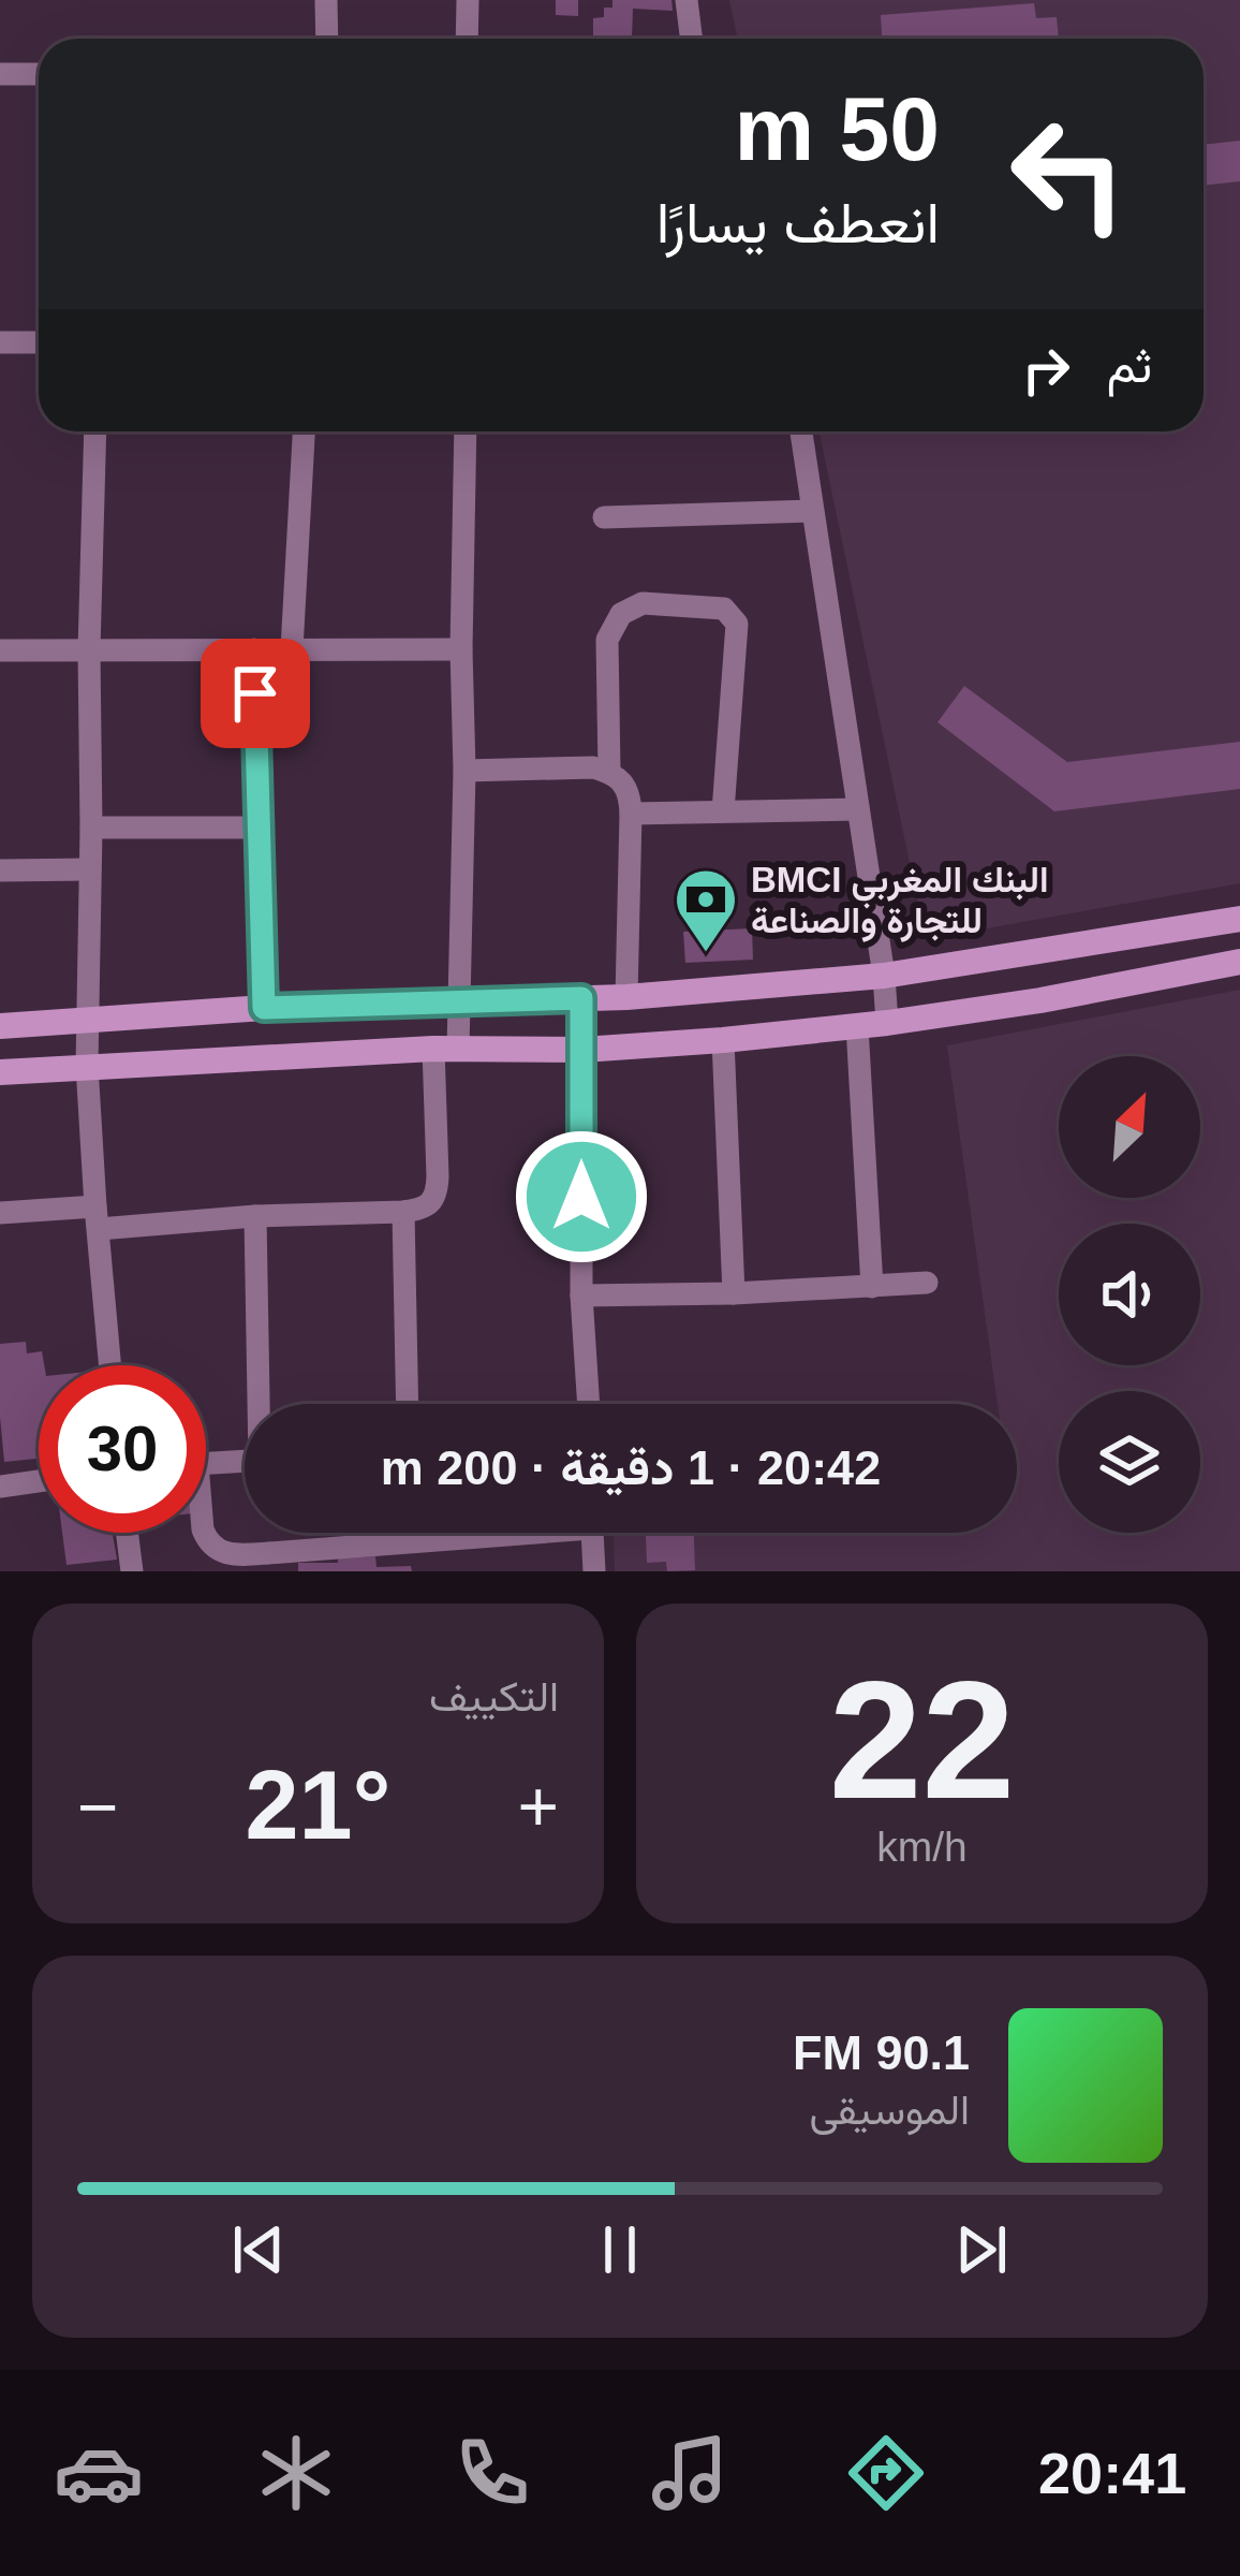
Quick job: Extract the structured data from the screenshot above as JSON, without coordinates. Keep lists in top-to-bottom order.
{
  "places": {
    "bank": ["BMCI البنك المغربي للتجارة والصناعة"]
  },
  "north": "top right",
  "page": {
    "turn": ["50 m", "انعطف يسارًا"],
    "then": "ثم",
    "limit": "30",
    "trip": "20:42 · 1 دقيقة · 200 m",
    "tile": [
      ["22", "km/h"],
      "التكييف"
    ],
    "heat": ["−", "21°", "+"],
    "song": ["90.1 FM", "الموسيقى"],
    "tabs": "20:41"
  }
}
